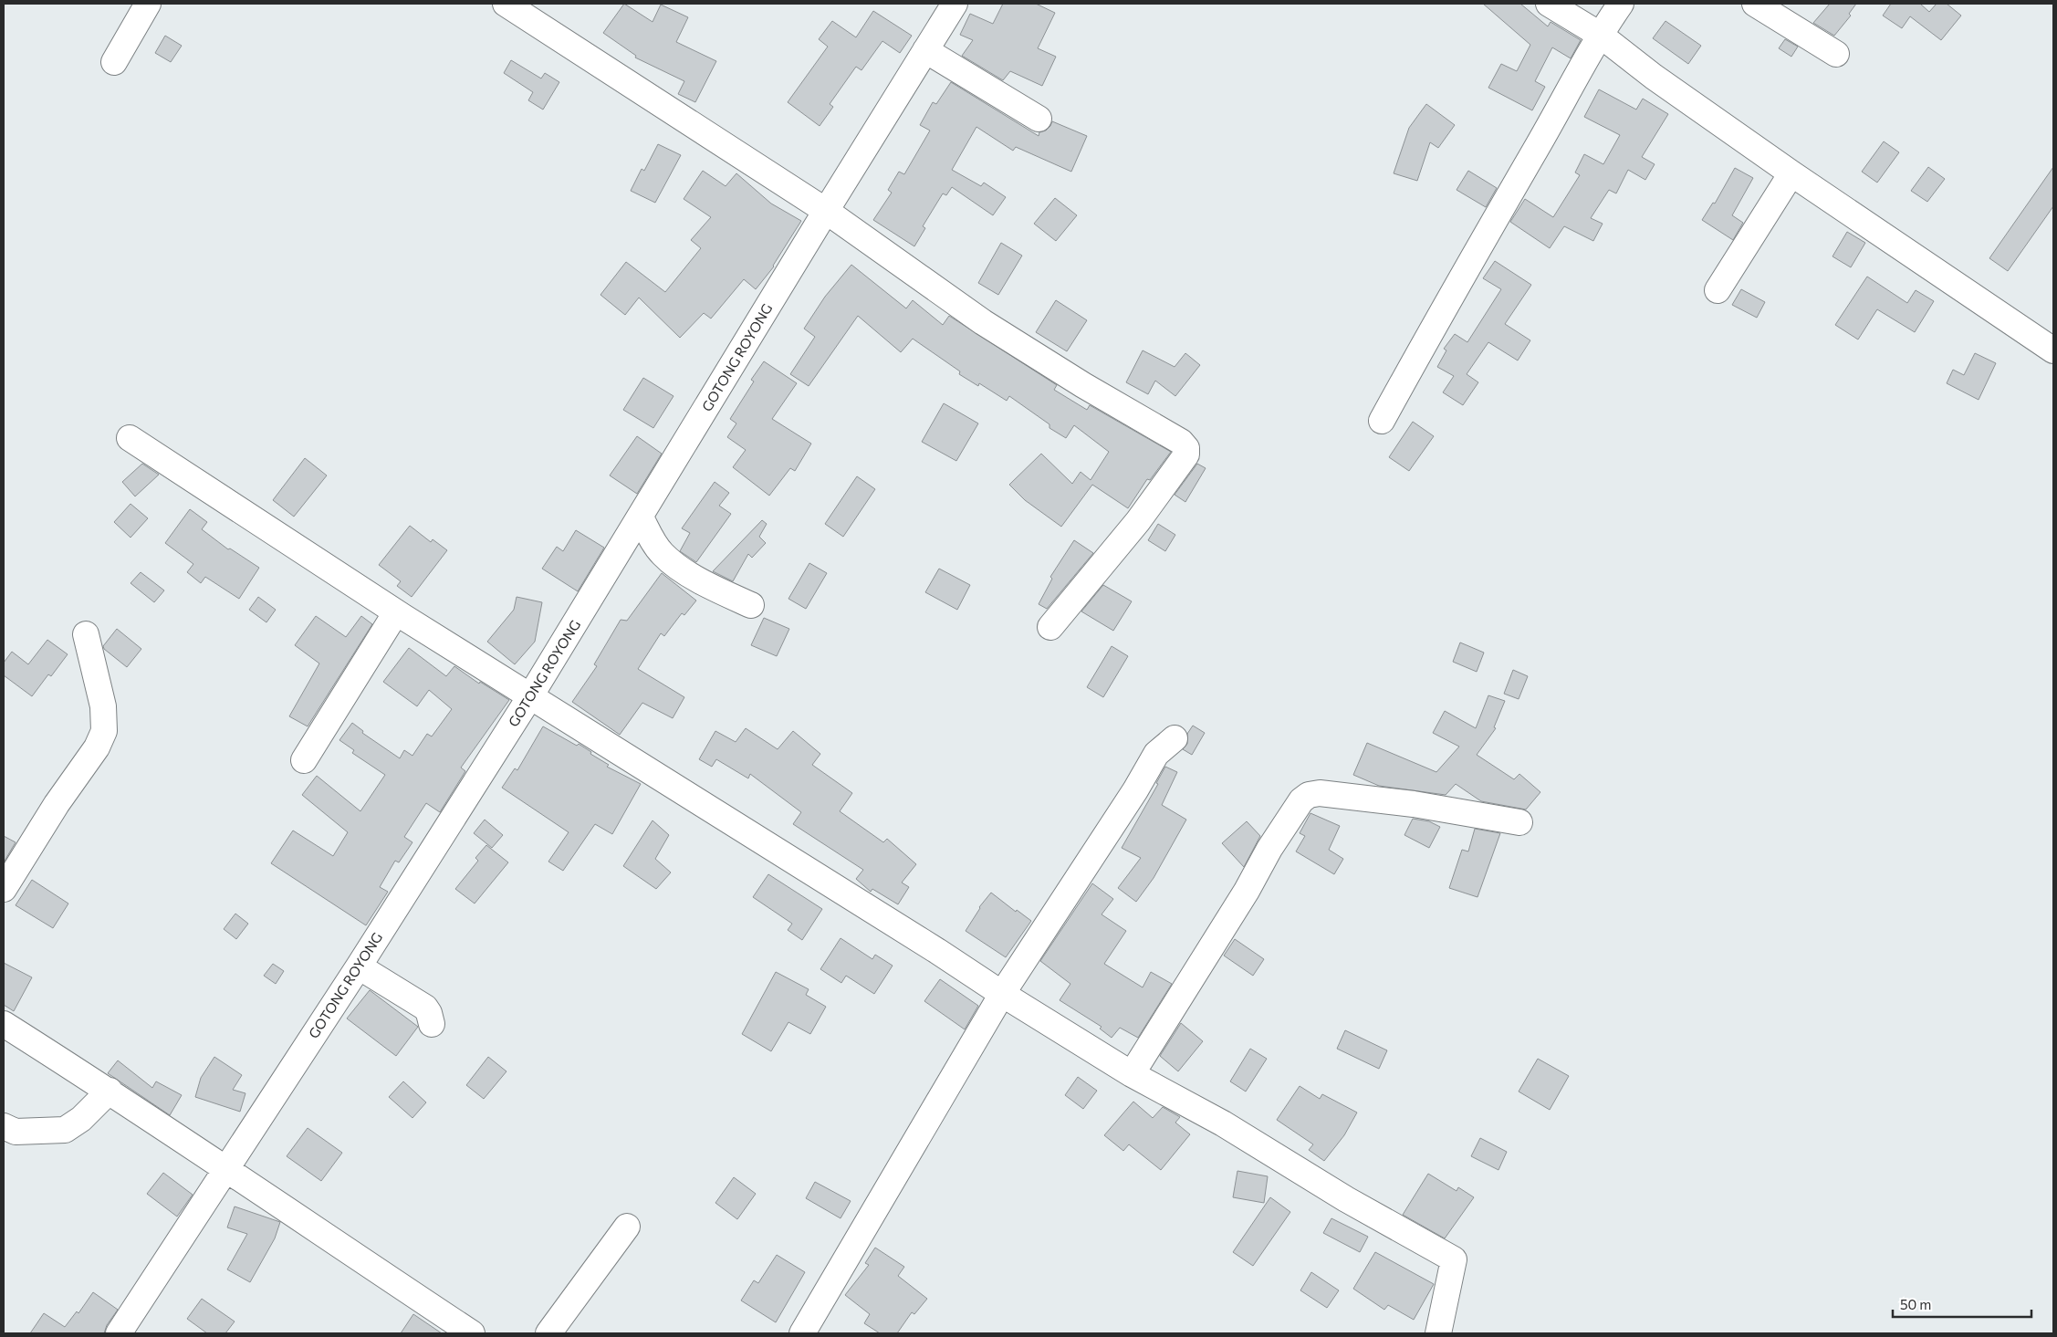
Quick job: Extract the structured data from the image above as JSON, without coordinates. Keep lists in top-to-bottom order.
{
  "streets": {
    "street": ["GOTONG ROYONG"]
  },
  "scale_bar": "50 m"
}
